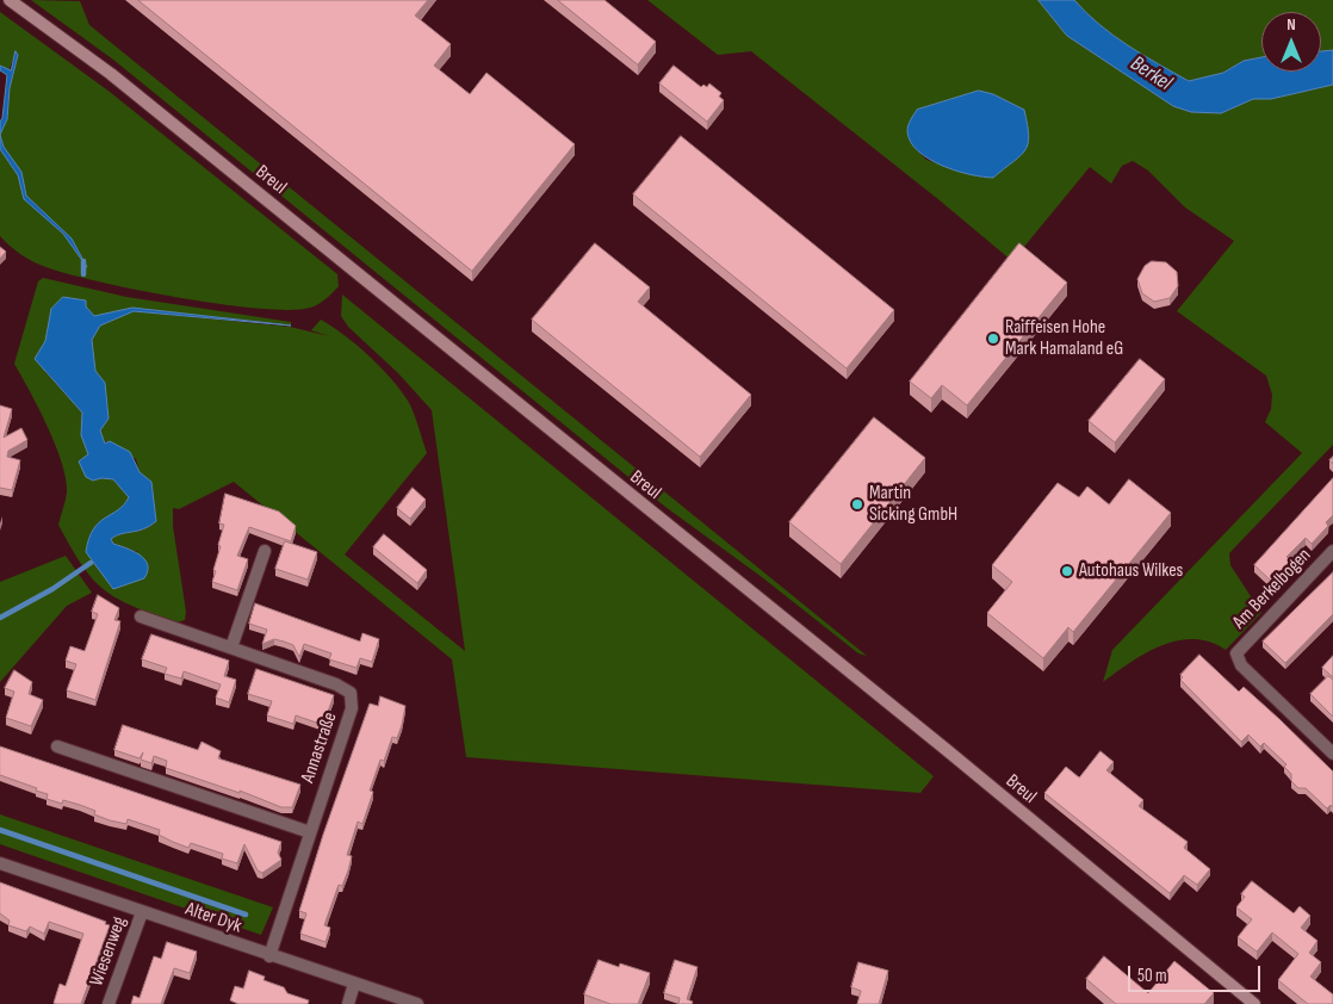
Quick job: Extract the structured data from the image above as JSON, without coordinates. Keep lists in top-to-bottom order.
{
  "streets": {
    "main road": ["Breul"],
    "street": [
      "Am Berkelbogen",
      "Annastraße",
      "Alter Dyk",
      "Wiesenweg"
    ]
  },
  "crossings": [
    ["Annastraße", "Alter Dyk"],
    ["Alter Dyk", "Wiesenweg"]
  ],
  "water": ["Berkel"],
  "places": ["Raiffeisen Hohe Mark Hamaland eG", "Martin Sicking GmbH", "Autohaus Wilkes"],
  "scale_bar": "50 m",
  "north": "top"
}
